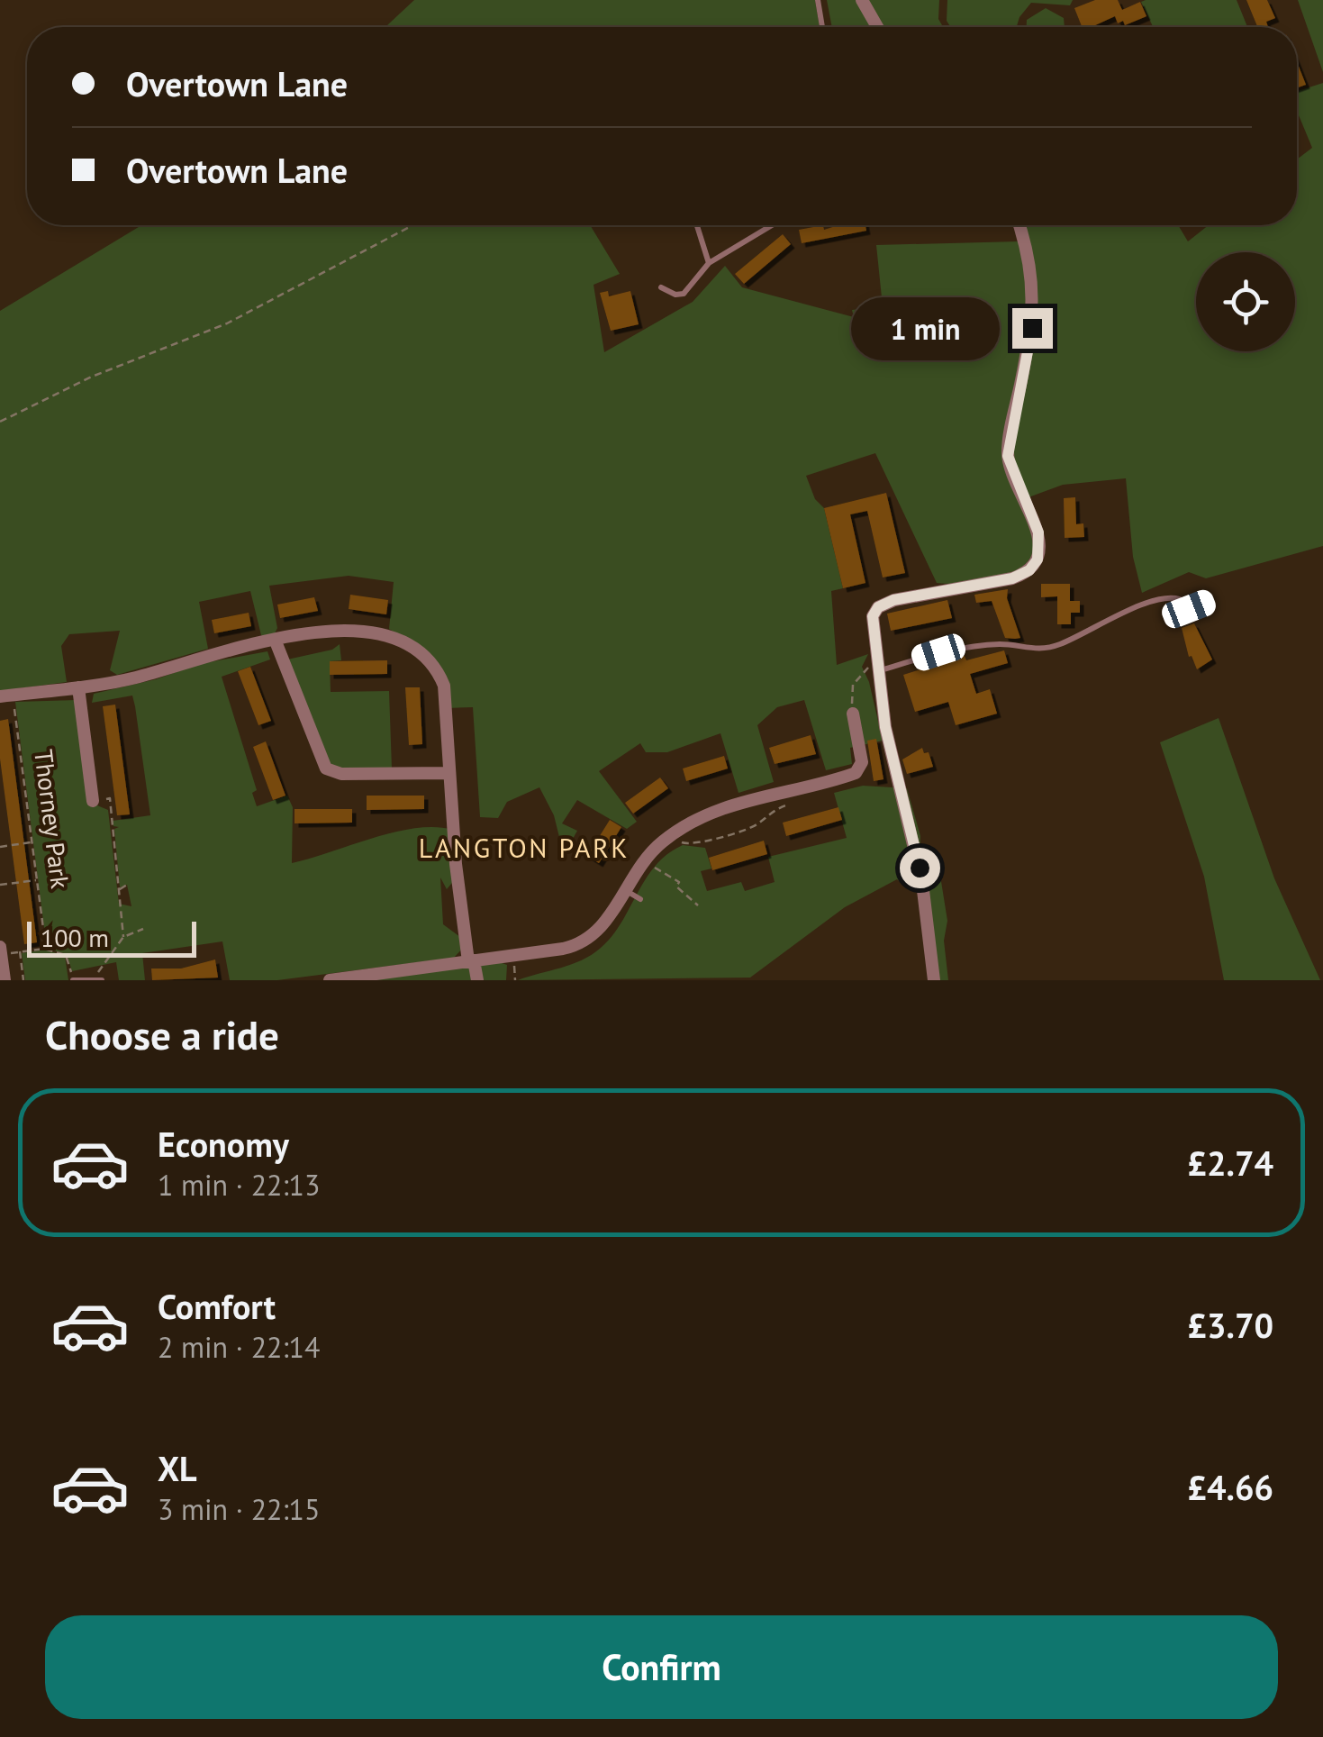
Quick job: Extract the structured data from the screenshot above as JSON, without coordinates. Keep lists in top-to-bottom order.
{
  "streets": {
    "street": ["Thorney Park"]
  },
  "districts": ["LANGTON PARK"],
  "scale_bar": "100 m",
  "page": {
    "banner": ["Overtown Lane", "Overtown Lane"],
    "bubble": "1 min",
    "scale": "100 m",
    "heading": "Choose a ride",
    "list": [
      {
        "name": "Economy",
        "note": "1 min · 22:13",
        "value": "£2.74"
      },
      {
        "name": "Comfort",
        "note": "2 min · 22:14",
        "value": "£3.70"
      },
      {
        "name": "XL",
        "note": "3 min · 22:15",
        "value": "£4.66"
      }
    ],
    "buttons": "Confirm"
  }
}
